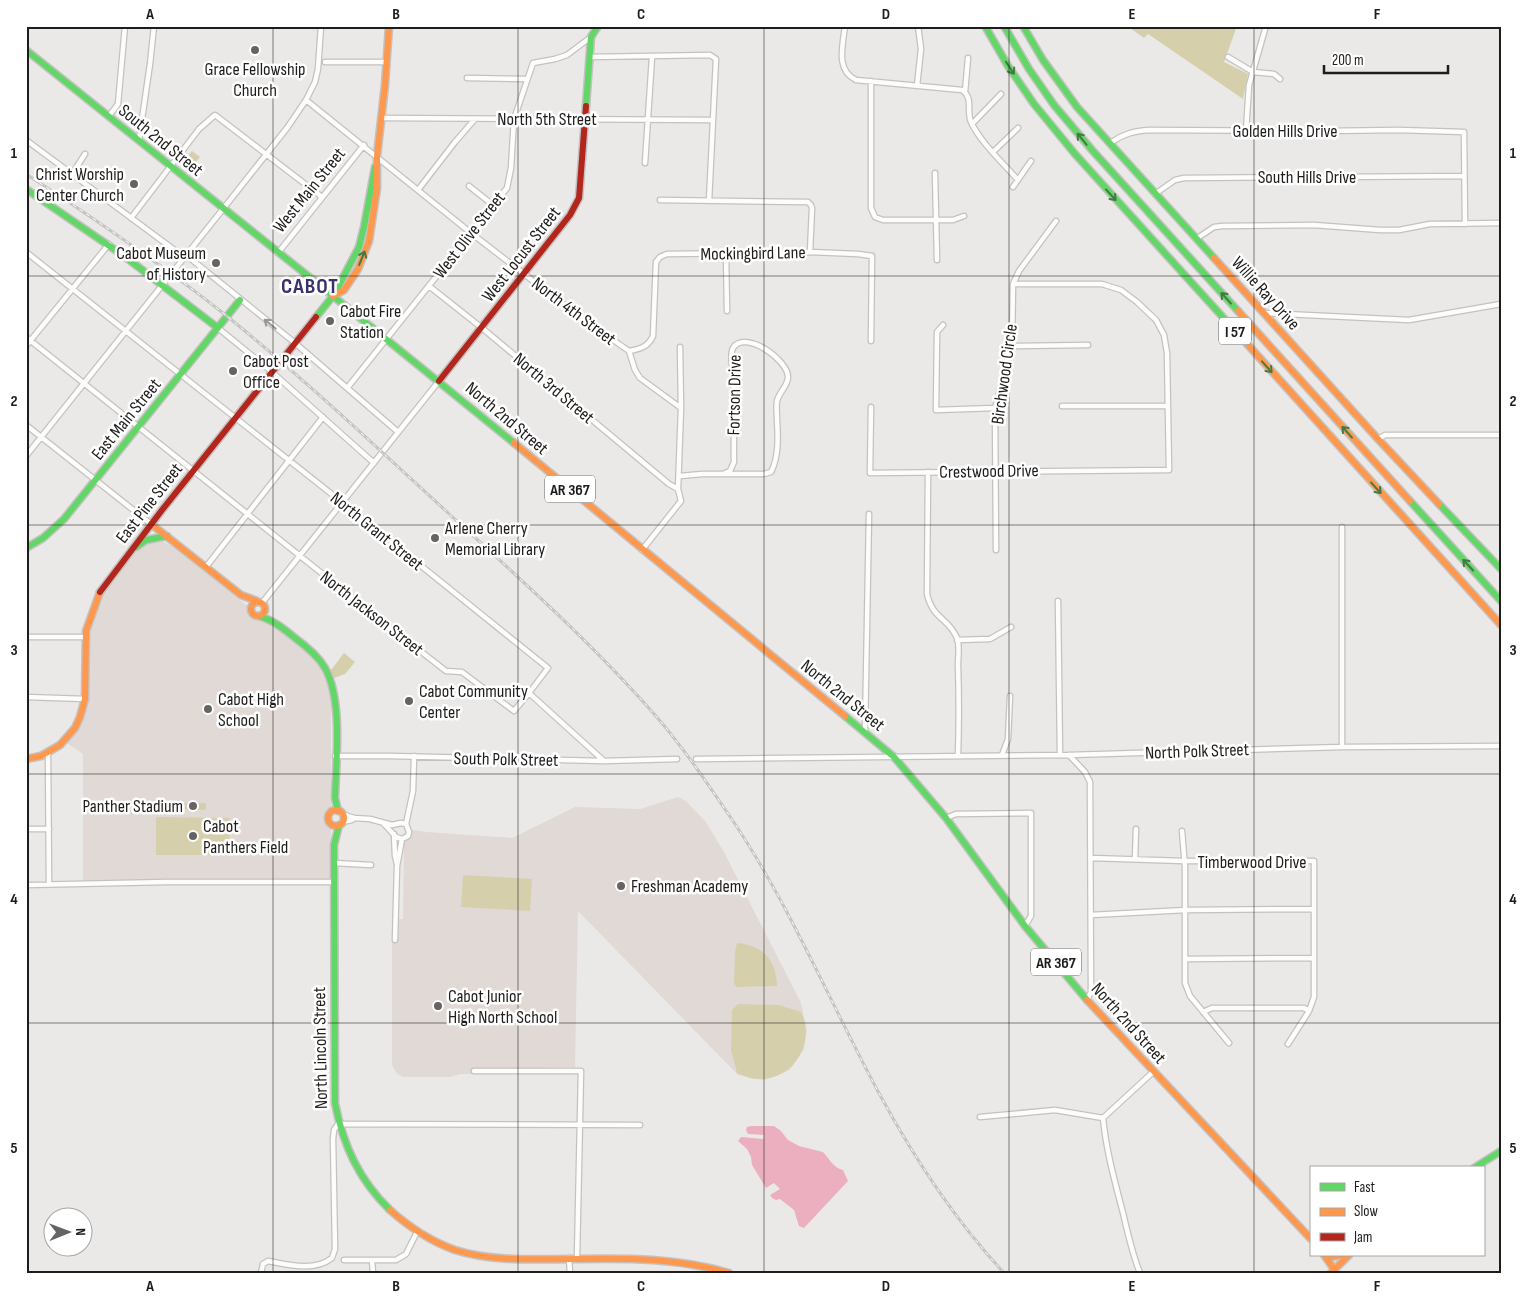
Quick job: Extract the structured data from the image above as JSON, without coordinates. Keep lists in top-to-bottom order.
{
  "streets": {
    "main road": [
      "South 2nd Street",
      "West Locust Street",
      "Willie Ray Drive",
      "I 57",
      "North 2nd Street",
      "East Main Street",
      "AR 367",
      "East Pine Street",
      "North Lincoln Street"
    ],
    "street": [
      "North 5th Street",
      "Golden Hills Drive",
      "South Hills Drive",
      "West Main Street",
      "West Olive Street",
      "Mockingbird Lane",
      "North 4th Street",
      "Birchwood Circle",
      "North 3rd Street",
      "Fortson Drive",
      "Crestwood Drive",
      "North Grant Street",
      "North Jackson Street",
      "North Polk Street",
      "South Polk Street",
      "Timberwood Drive"
    ]
  },
  "crossings": [
    ["North 5th Street", "West Olive Street"],
    ["North 5th Street", "West Locust Street"],
    ["Golden Hills Drive", "South Hills Drive"],
    ["Golden Hills Drive", "Willie Ray Drive"],
    ["South 2nd Street", "West Main Street"],
    ["South 2nd Street", "North 2nd Street"],
    ["South Hills Drive", "Willie Ray Drive"],
    ["West Main Street", "North 4th Street"],
    ["West Main Street", "North 2nd Street"],
    ["West Olive Street", "West Locust Street"],
    ["West Olive Street", "North 4th Street"],
    ["West Olive Street", "North 3rd Street"],
    ["West Olive Street", "North 2nd Street"],
    ["Mockingbird Lane", "North 4th Street"],
    ["West Locust Street", "North 4th Street"],
    ["West Locust Street", "North 3rd Street"],
    ["West Locust Street", "North 2nd Street"],
    ["West Locust Street", "North Grant Street"],
    ["West Locust Street", "North Jackson Street"],
    ["West Locust Street", "North Lincoln Street"],
    ["Birchwood Circle", "Crestwood Drive"],
    ["North 2nd Street", "East Pine Street"],
    ["North 2nd Street", "North Polk Street"],
    ["East Main Street", "North Grant Street"],
    ["East Main Street", "North Jackson Street"],
    ["East Pine Street", "North Grant Street"],
    ["East Pine Street", "North Jackson Street"],
    ["East Pine Street", "North Lincoln Street"],
    ["North Grant Street", "North Jackson Street"],
    ["South Polk Street", "North Lincoln Street"]
  ],
  "districts": ["CABOT"],
  "places": [
    "Grace Fellowship Church",
    "Christ Worship Center Church",
    "Cabot Museum of History",
    "Cabot Fire Station",
    "Cabot Post Office",
    "Arlene Cherry Memorial Library",
    "Cabot Community Center",
    "Cabot High School",
    "Panther Stadium",
    "Cabot Panthers Field",
    "Freshman Academy",
    "Cabot Junior High North School"
  ],
  "legend": ["Fast", "Slow", "Jam"],
  "scale_bar": "200 m",
  "north": "right",
  "grid": {
    "columns": [
      "A",
      "B",
      "C",
      "D",
      "E",
      "F"
    ],
    "rows": [
      "1",
      "2",
      "3",
      "4",
      "5"
    ]
  }
}
